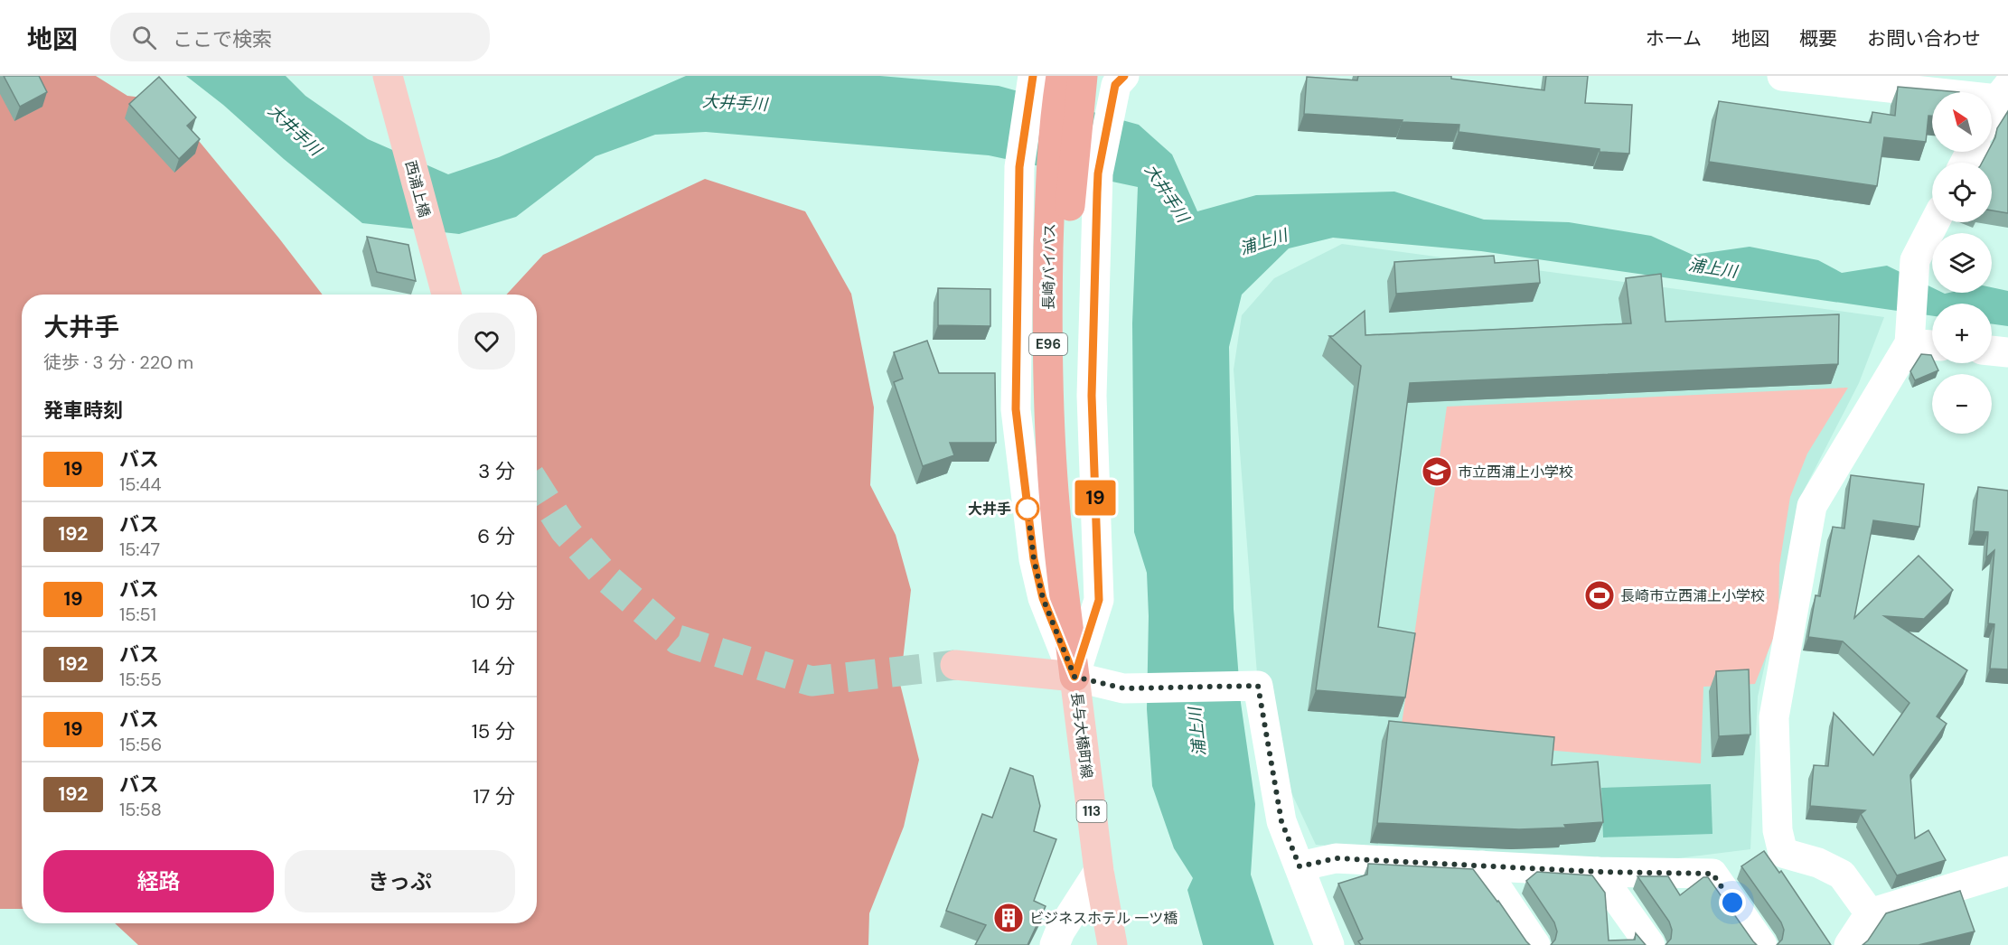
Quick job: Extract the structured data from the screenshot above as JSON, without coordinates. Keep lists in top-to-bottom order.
{
  "streets": {
    "highway": ["長崎バイパス", "E96"],
    "main road": ["西浦上橋", "長与大橋町線", "113"]
  },
  "crossings": [
    ["長崎バイパス", "長与大橋町線"]
  ],
  "water": ["大井手川", "浦上川"],
  "places": {
    "school or university": ["市立西浦上小学校"],
    "other": ["大井手"],
    "sports": ["長崎市立西浦上小学校"],
    "building": ["ビジネスホテル 一ツ橋"]
  },
  "lines": ["bus line 19"],
  "north": "top left",
  "page": {
    "header": "地図",
    "search": "ここで検索",
    "nav": [
      "ホーム",
      "地図",
      "概要",
      "お問い合わせ"
    ],
    "on_map": "19",
    "map_buttons": ["+", "−"],
    "heading": [
      ["大井手", "徒歩 · 3 分 · 220 m"],
      "発車時刻"
    ],
    "list": [
      {
        "mark": "19",
        "name": "バス",
        "note": "15:44",
        "value": "3 分"
      },
      {
        "mark": "192",
        "name": "バス",
        "note": "15:47",
        "value": "6 分"
      },
      {
        "mark": "19",
        "name": "バス",
        "note": "15:51",
        "value": "10 分"
      },
      {
        "mark": "192",
        "name": "バス",
        "note": "15:55",
        "value": "14 分"
      },
      {
        "mark": "19",
        "name": "バス",
        "note": "15:56",
        "value": "15 分"
      },
      {
        "mark": "192",
        "name": "バス",
        "note": "15:58",
        "value": "17 分"
      }
    ],
    "buttons": ["経路", "きっぷ"]
  }
}
